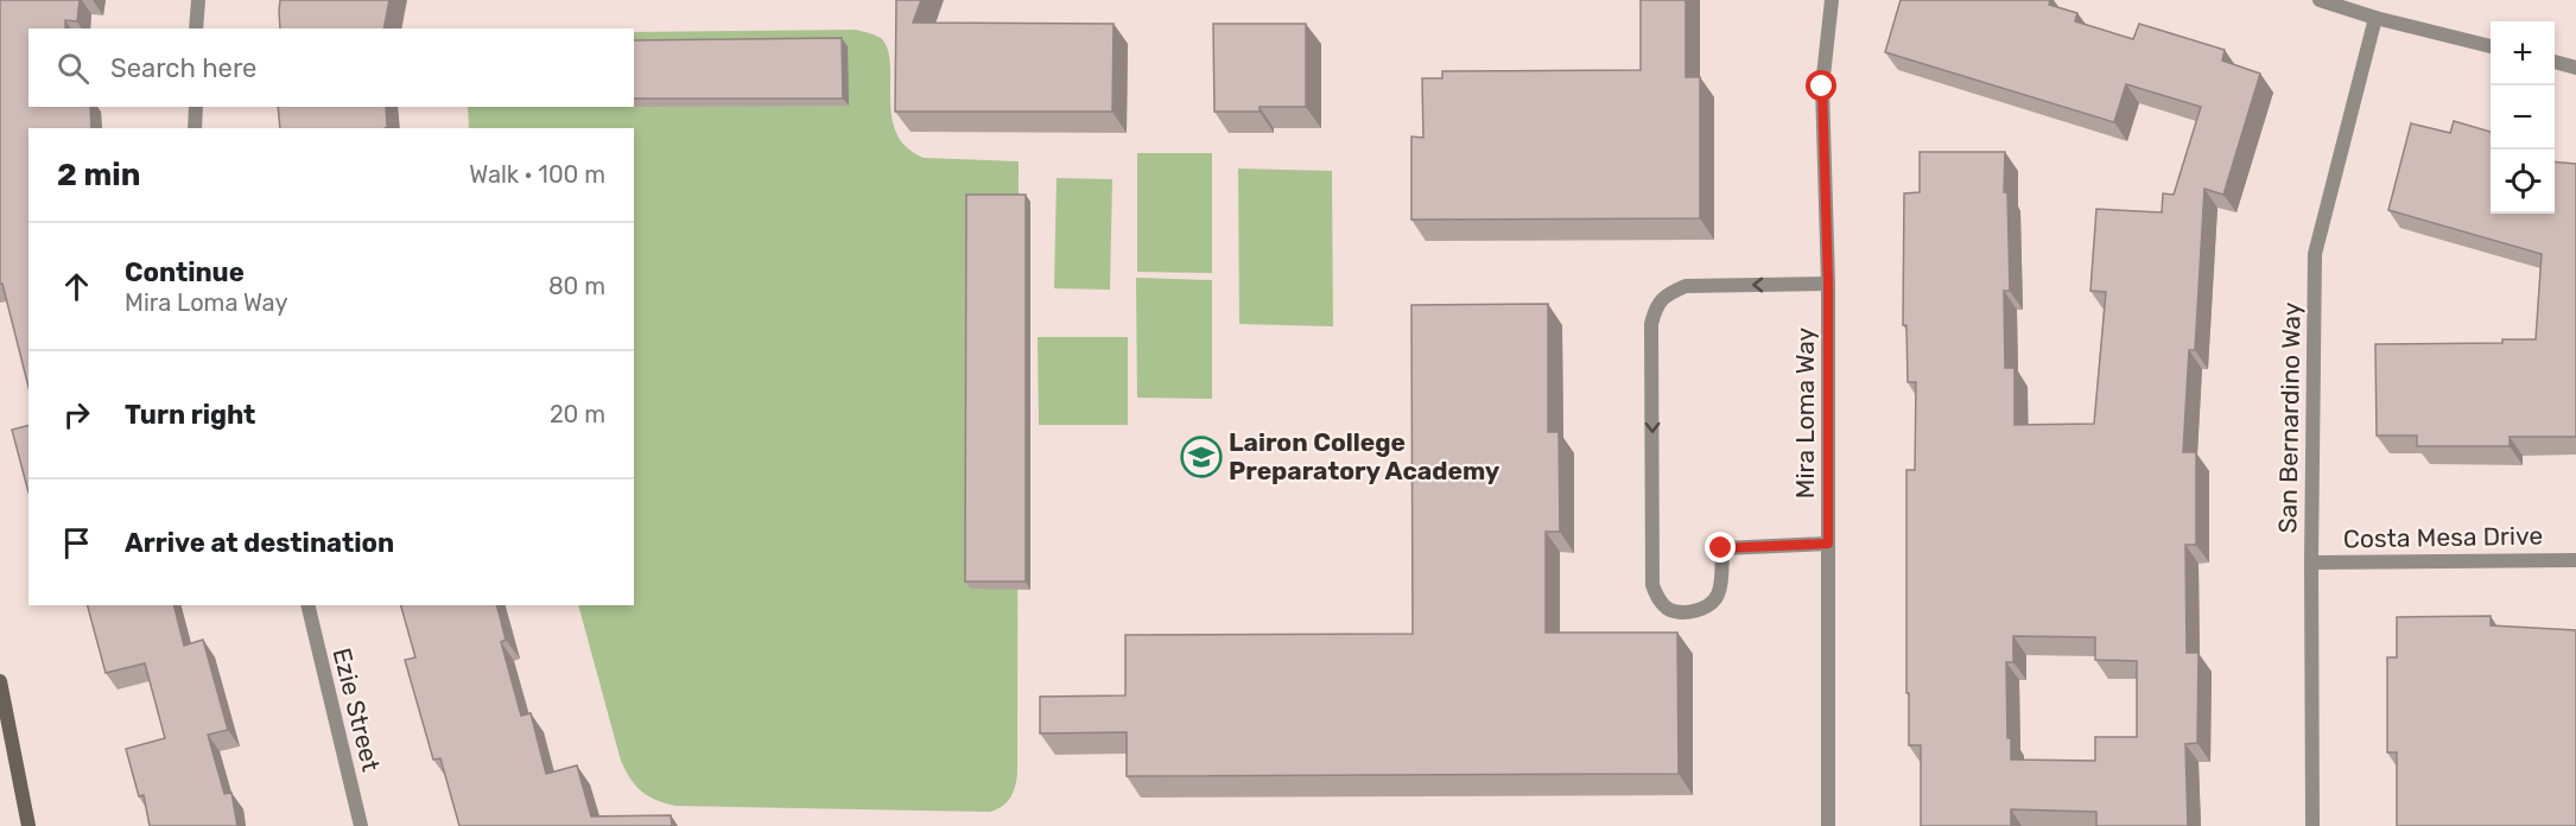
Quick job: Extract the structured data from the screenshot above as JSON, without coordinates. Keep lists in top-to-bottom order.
{
  "streets": {
    "street": [
      "Mira Loma Way",
      "San Bernardino Way",
      "Costa Mesa Drive",
      "Ezie Street"
    ]
  },
  "crossings": [
    ["San Bernardino Way", "Costa Mesa Drive"]
  ],
  "places": {
    "school or university": ["Lairon College Preparatory Academy"]
  },
  "page": {
    "map_buttons": ["+", "−"],
    "search": "Search here",
    "heading": ["2 min", "Walk · 100 m"],
    "list": [
      ["Continue", "Mira Loma Way", "80 m"],
      ["Turn right", "20 m"],
      "Arrive at destination"
    ]
  }
}
